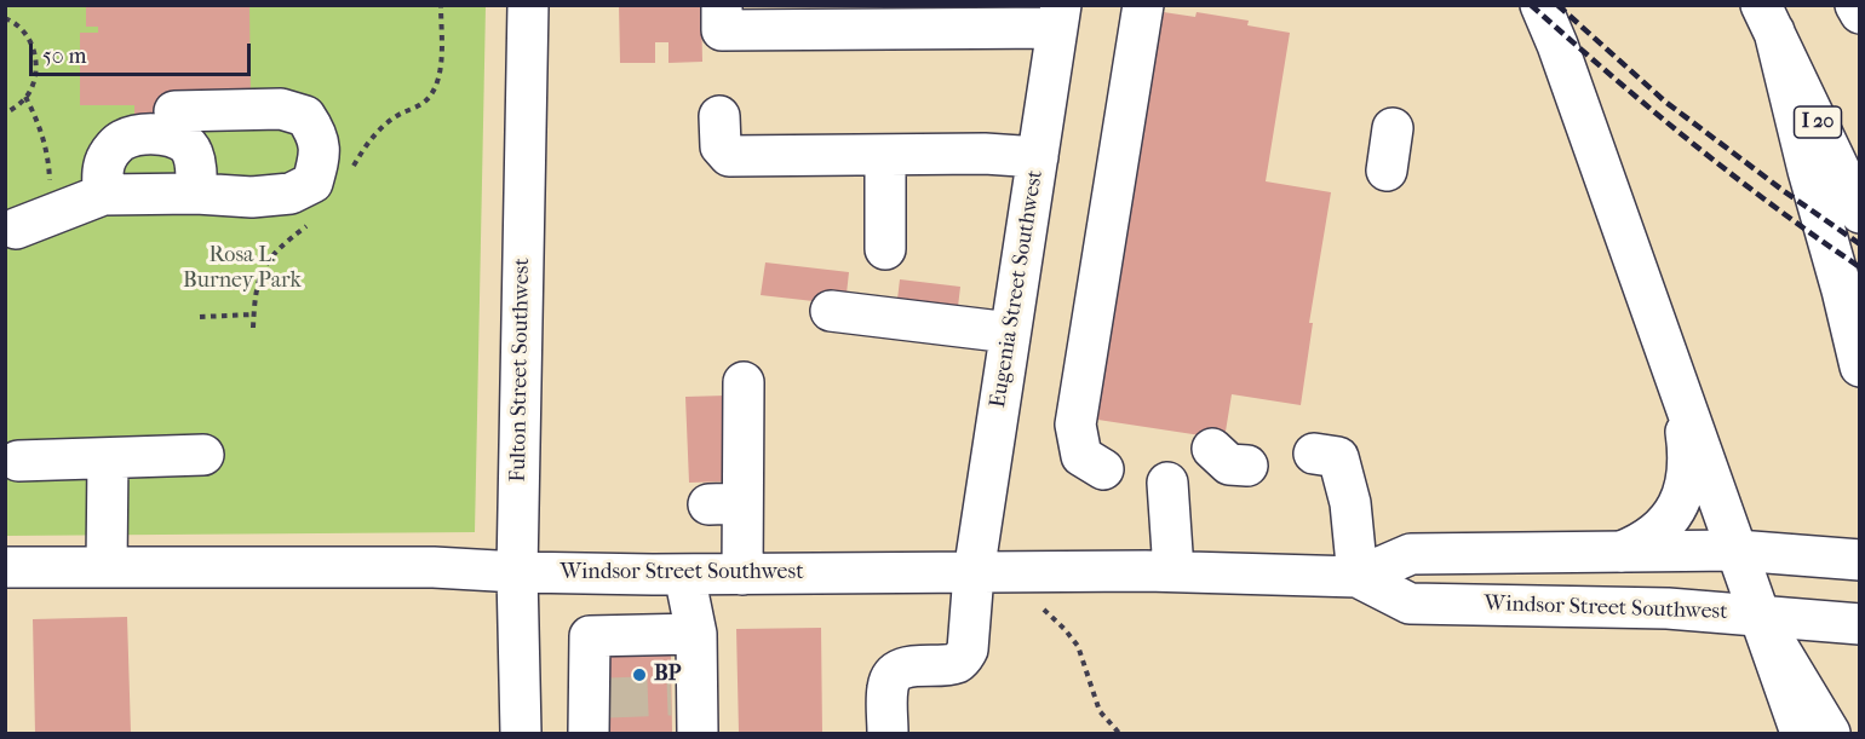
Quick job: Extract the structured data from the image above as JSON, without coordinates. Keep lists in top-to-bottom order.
{
  "streets": {
    "main road": [
      "I 20",
      "Eugenia Street Southwest",
      "Fulton Street Southwest",
      "Windsor Street Southwest"
    ]
  },
  "crossings": [
    ["Eugenia Street Southwest", "Windsor Street Southwest"],
    ["Fulton Street Southwest", "Windsor Street Southwest"]
  ],
  "parks": ["Rosa L. Burney Park"],
  "places": ["BP"],
  "scale_bar": "50 m"
}
